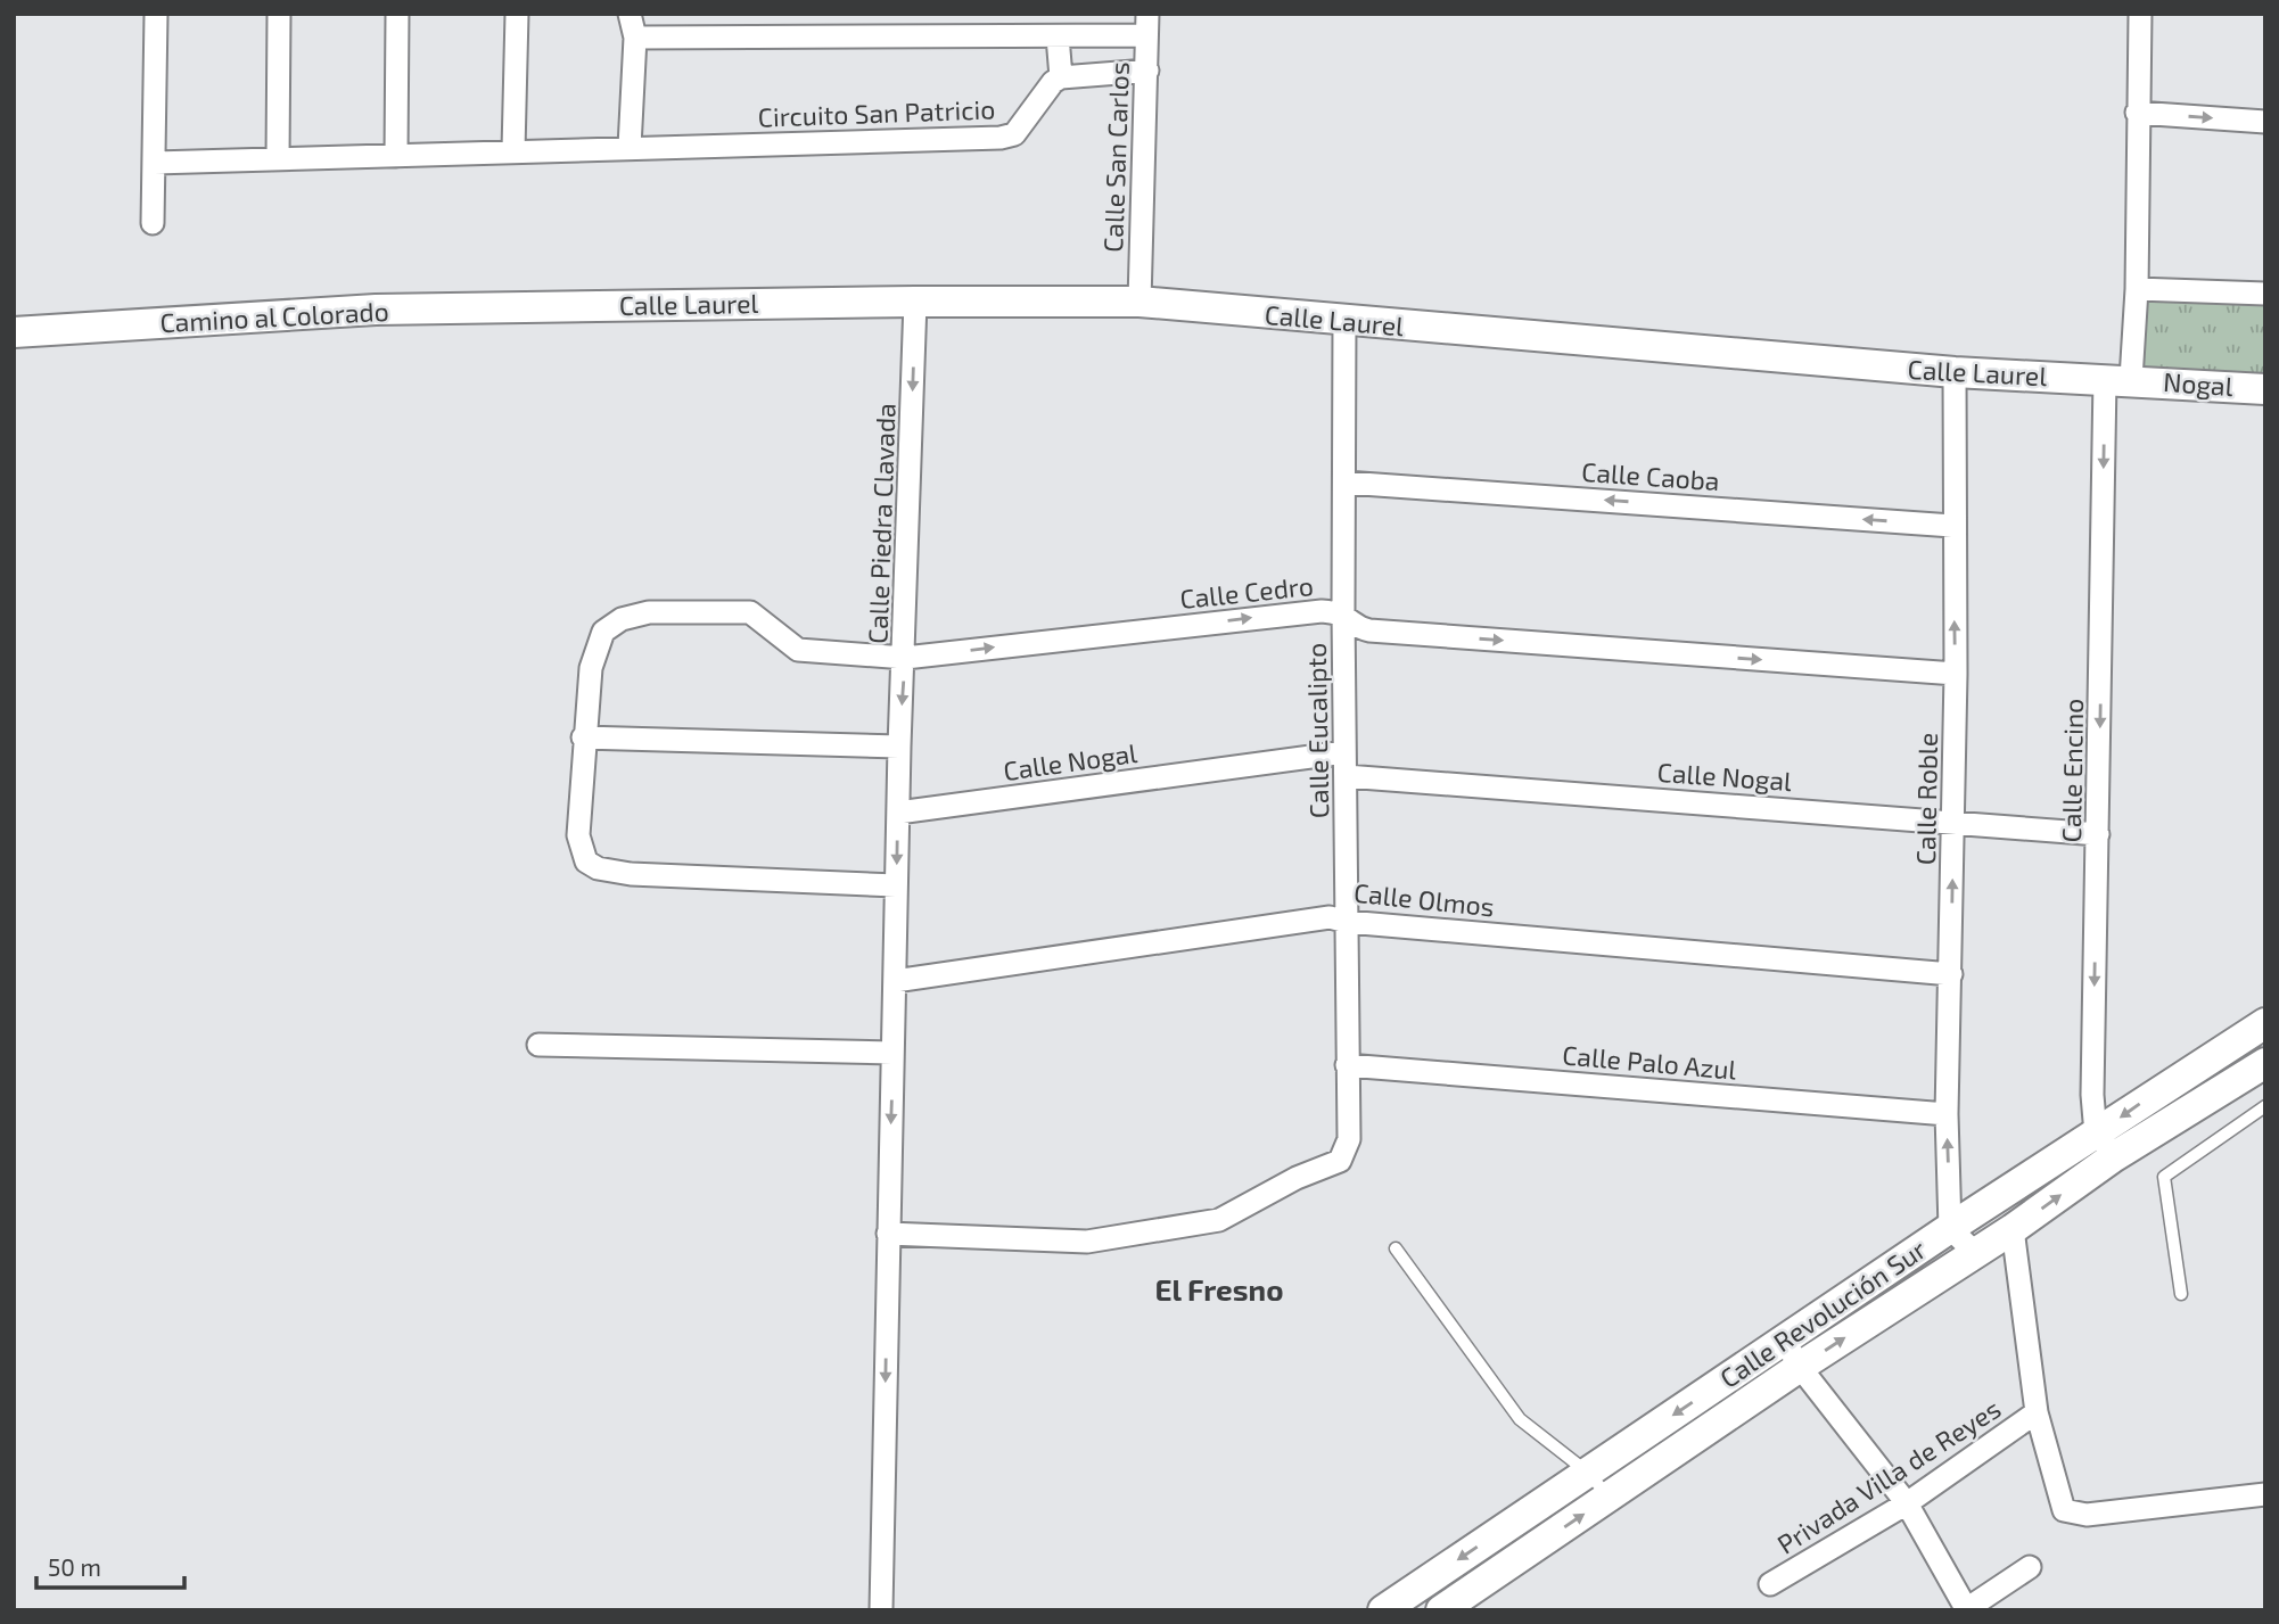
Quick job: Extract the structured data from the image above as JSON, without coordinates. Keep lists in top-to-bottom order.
{
  "streets": {
    "street": [
      "Circuito San Patricio",
      "Calle San Carlos",
      "Calle Laurel",
      "Camino al Colorado",
      "Nogal",
      "Calle Caoba",
      "Calle Piedra Clavada",
      "Calle Cedro",
      "Calle Eucalipto",
      "Calle Nogal",
      "Calle Encino",
      "Calle Roble",
      "Calle Olmos",
      "Calle Palo Azul",
      "Calle Revolución Sur",
      "Privada Villa de Reyes"
    ]
  },
  "crossings": [
    ["Calle San Carlos", "Calle Laurel"],
    ["Calle Laurel", "Camino al Colorado"],
    ["Calle Laurel", "Nogal"],
    ["Calle Laurel", "Calle Piedra Clavada"],
    ["Calle Laurel", "Calle Eucalipto"],
    ["Calle Laurel", "Calle Encino"],
    ["Calle Laurel", "Calle Roble"],
    ["Nogal", "Calle Encino"],
    ["Calle Caoba", "Calle Eucalipto"],
    ["Calle Caoba", "Calle Roble"],
    ["Calle Piedra Clavada", "Calle Cedro"],
    ["Calle Piedra Clavada", "Calle Eucalipto"],
    ["Calle Piedra Clavada", "Calle Nogal"],
    ["Calle Piedra Clavada", "Calle Olmos"],
    ["Calle Cedro", "Calle Eucalipto"],
    ["Calle Cedro", "Calle Roble"],
    ["Calle Eucalipto", "Calle Nogal"],
    ["Calle Eucalipto", "Calle Olmos"],
    ["Calle Eucalipto", "Calle Palo Azul"],
    ["Calle Nogal", "Calle Encino"],
    ["Calle Nogal", "Calle Roble"],
    ["Calle Encino", "Calle Revolución Sur"],
    ["Calle Roble", "Calle Olmos"],
    ["Calle Roble", "Calle Palo Azul"],
    ["Calle Roble", "Calle Revolución Sur"]
  ],
  "one_way": [
    "Calle Caoba",
    "Calle Piedra Clavada",
    "Calle Cedro",
    "Calle Encino",
    "Calle Roble"
  ],
  "districts": ["El Fresno"],
  "scale_bar": "50 m"
}
